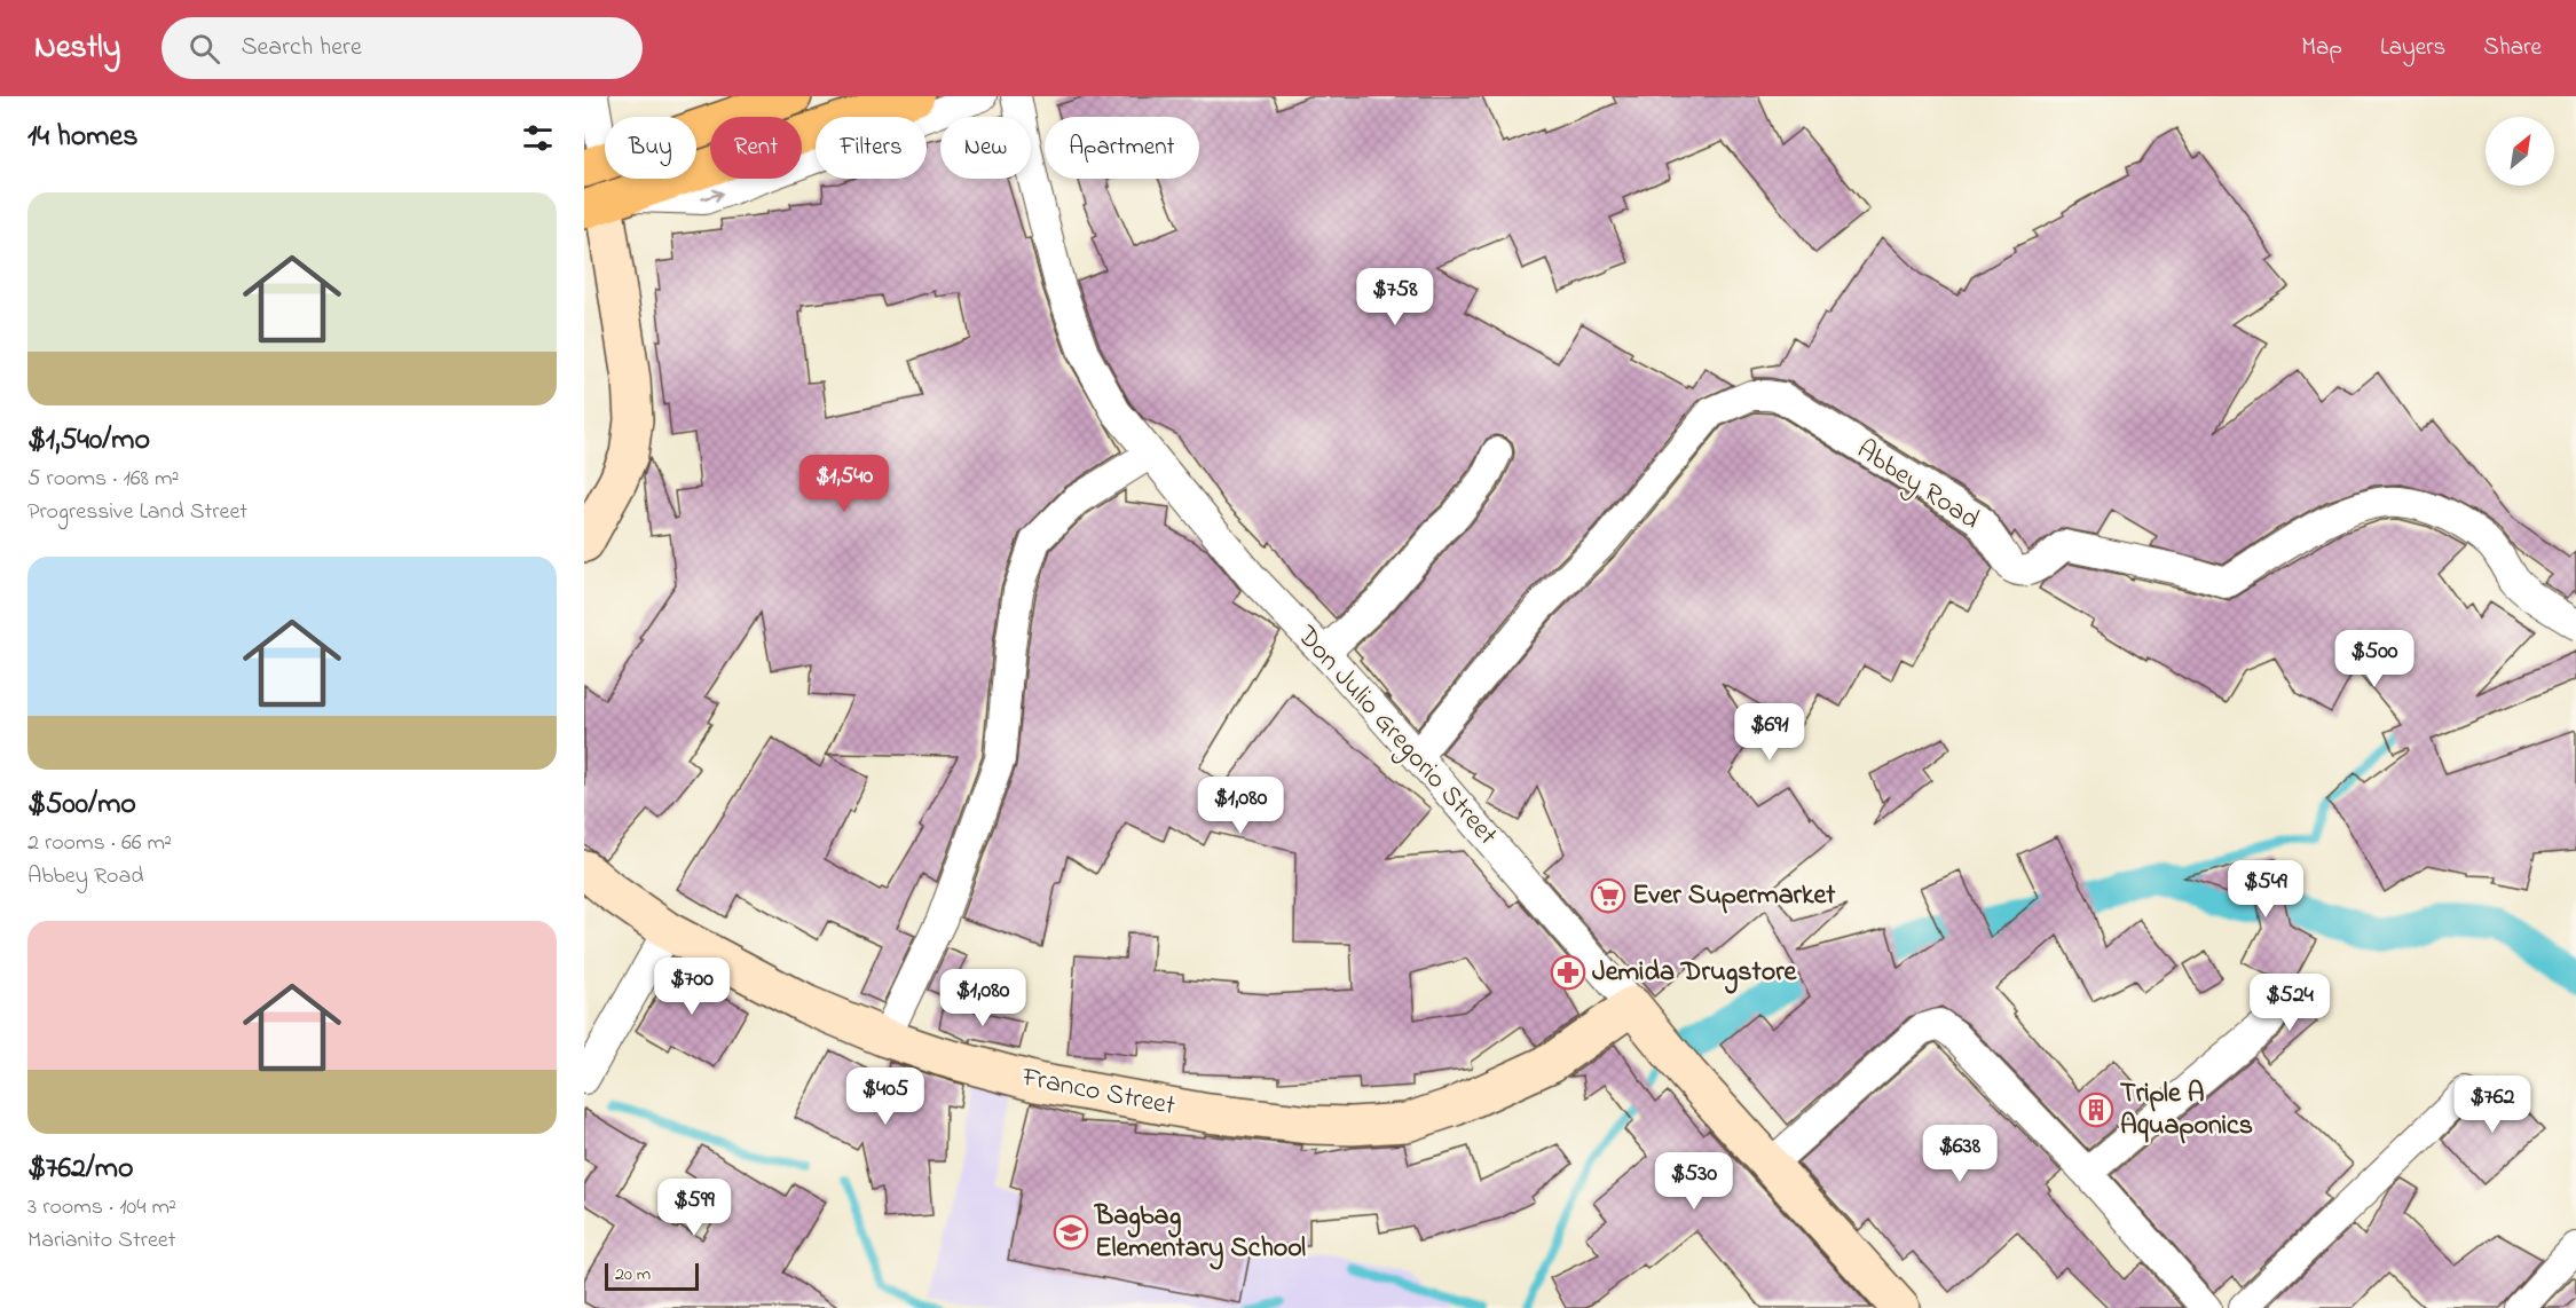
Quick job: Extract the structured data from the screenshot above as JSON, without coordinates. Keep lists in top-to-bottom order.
{
  "streets": {
    "street": ["Abbey Road", "Don Julio Gregorio Street", "Franco Street"]
  },
  "crossings": [
    ["Abbey Road", "Don Julio Gregorio Street"],
    ["Don Julio Gregorio Street", "Franco Street"]
  ],
  "places": {
    "supermarket": ["Ever Supermarket"],
    "pharmacy": ["Jemida Drugstore"],
    "building": ["Triple A Aquaponics"],
    "school or university": ["Bagbag Elementary School"]
  },
  "scale_bar": "20 m",
  "north": "top right",
  "page": {
    "header": "Nestly",
    "search": "Search here",
    "nav": ["Map", "Layers", "Share"],
    "heading": "14 homes",
    "chip": [
      "Buy",
      "Rent",
      "Filters",
      "New",
      "Apartment"
    ],
    "list": [
      {
        "name": "$1,540/mo",
        "note": "5 rooms · 168 m² · Progressive Land Street"
      },
      {
        "name": "$500/mo",
        "note": "2 rooms · 66 m² · Abbey Road"
      },
      {
        "name": "$762/mo",
        "note": "3 rooms · 104 m² · Marianito Street"
      }
    ],
    "price": [
      "$758",
      "$1,540",
      "$500",
      "$691",
      "$1,080",
      "$549",
      "$700",
      "$1,080",
      "$524",
      "$405",
      "$762",
      "$638",
      "$530",
      "$599"
    ],
    "scale": "20 m"
  }
}
